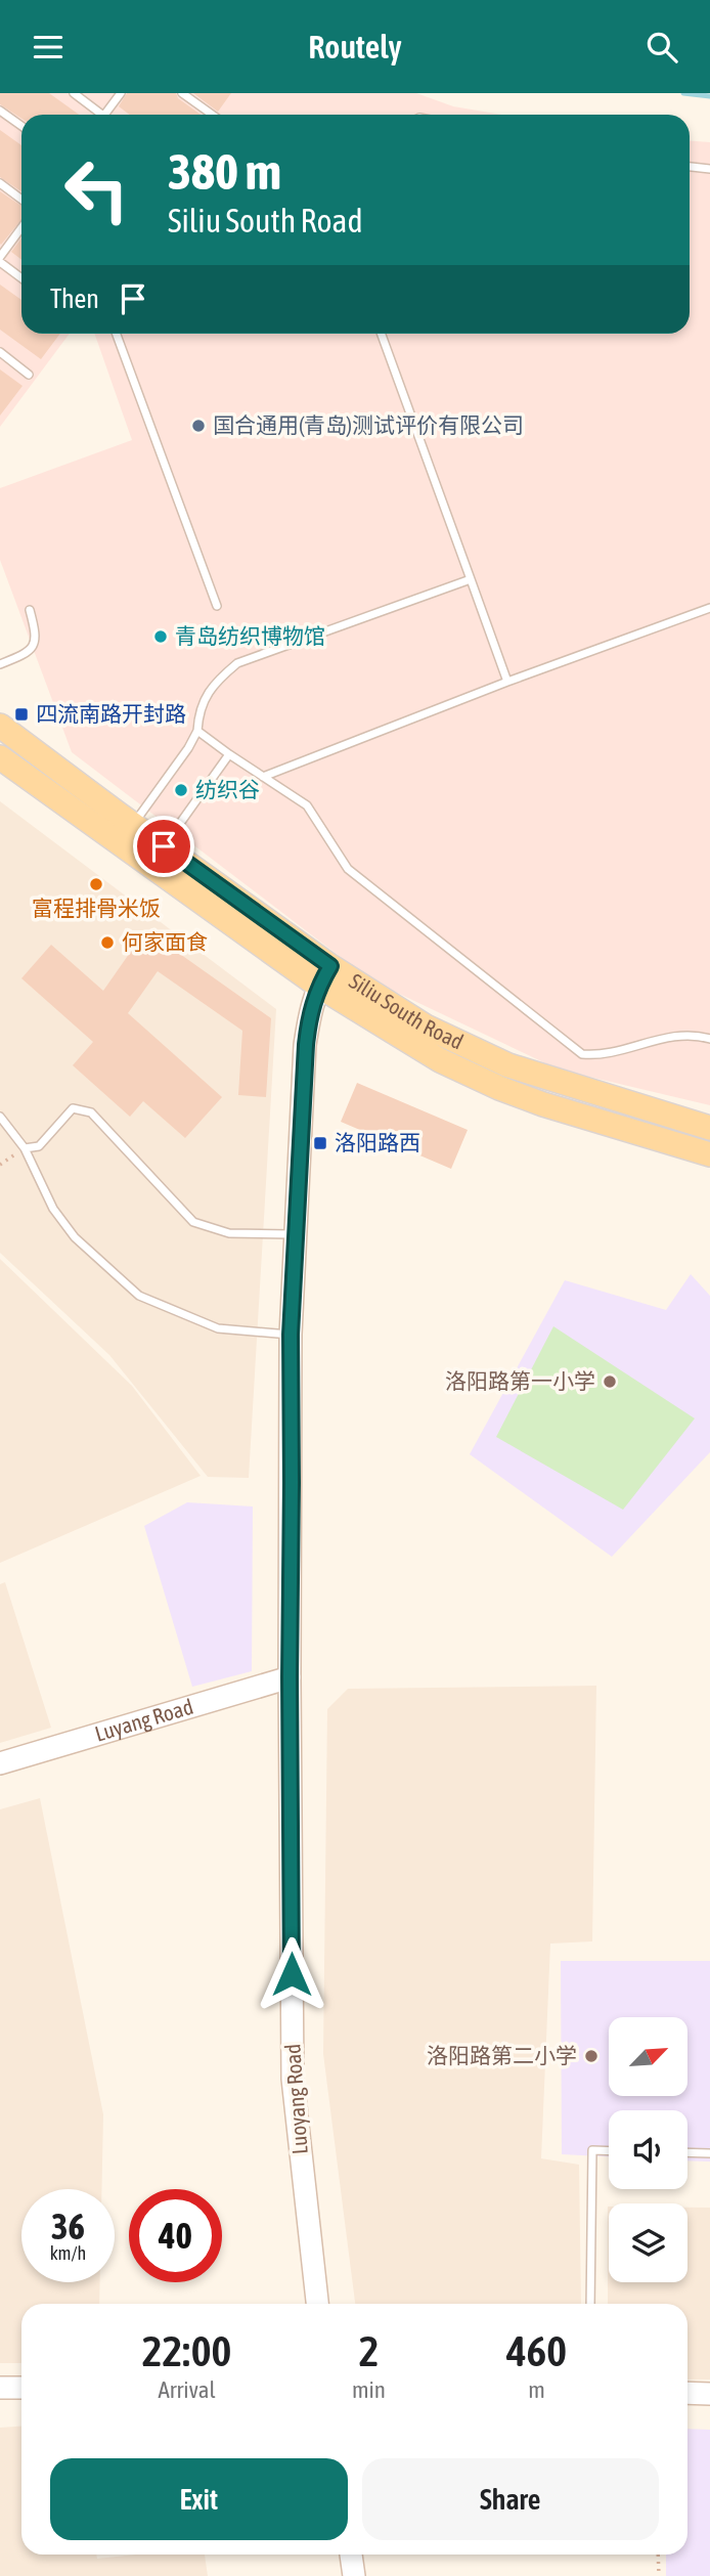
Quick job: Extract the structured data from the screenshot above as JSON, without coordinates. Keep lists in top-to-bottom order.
{
  "streets": {
    "main road": ["Siliu South Road"],
    "street": ["Luyang Road", "Luoyang Road"]
  },
  "crossings": [
    ["Siliu South Road", "Luoyang Road"],
    ["Luyang Road", "Luoyang Road"]
  ],
  "places": {
    "other": [
      "国合通用(青岛)测试评价有限公司",
      "青岛纺织博物馆",
      "纺织谷",
      "富程排骨米饭",
      "何家面食",
      "洛阳路第一小学",
      "洛阳路第二小学"
    ],
    "transit": ["四流南路开封路", "洛阳路西"]
  },
  "north": "top right",
  "page": {
    "header": "Routely",
    "turn": ["380 m", "Siliu South Road"],
    "then": "Then",
    "speed": "36 km/h",
    "limit": "40",
    "eta": [
      "22:00",
      "Arrival",
      "2",
      "min",
      "460",
      "m"
    ],
    "buttons": ["Exit", "Share"]
  }
}
